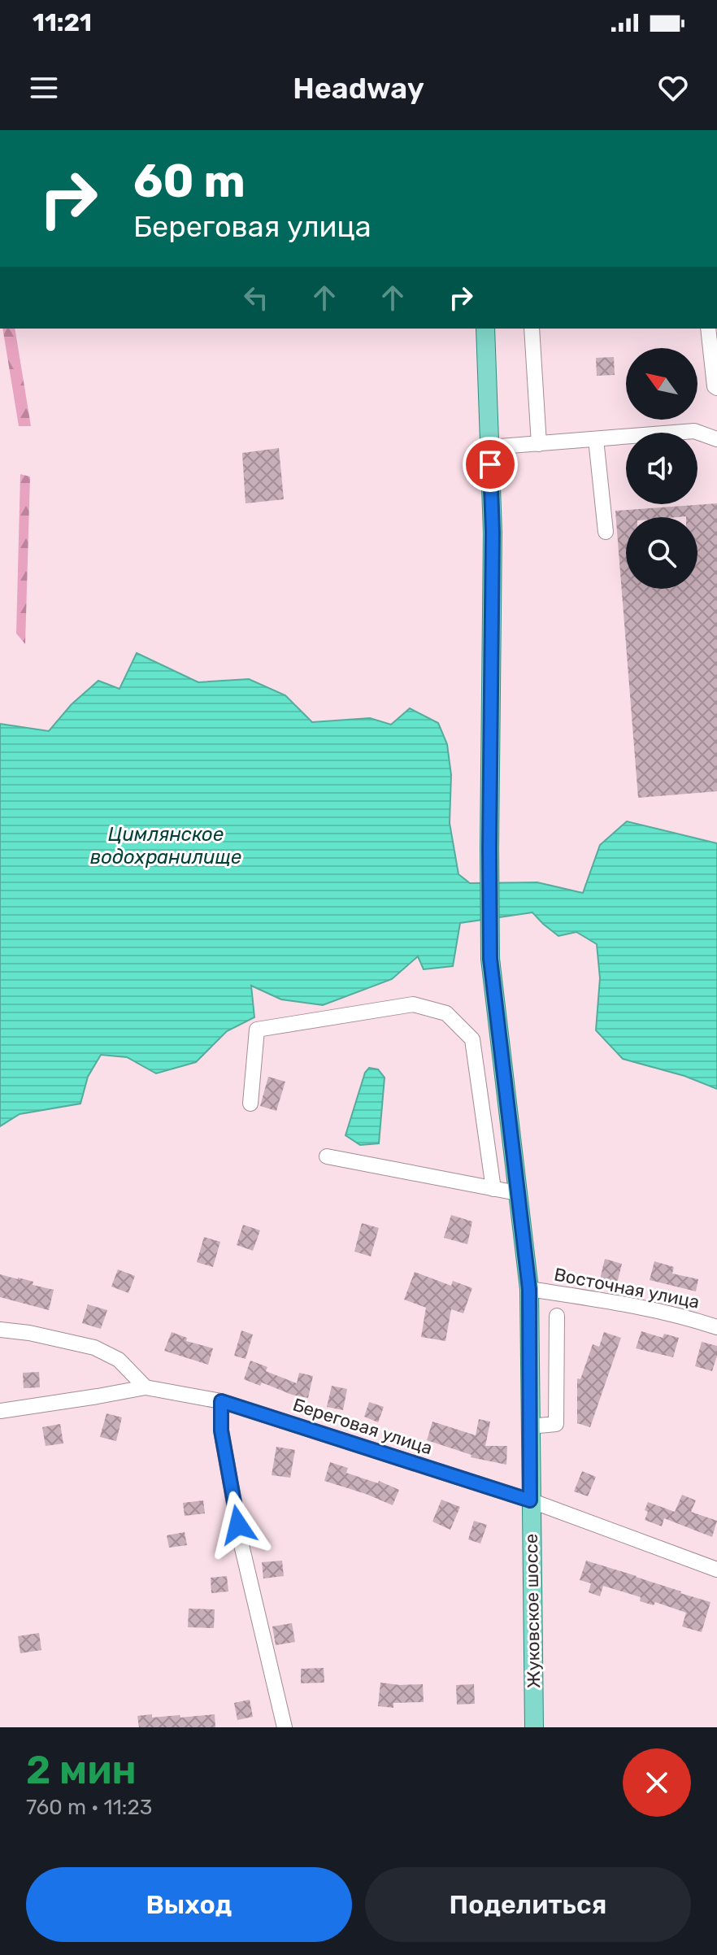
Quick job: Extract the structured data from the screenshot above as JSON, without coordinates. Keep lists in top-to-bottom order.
{
  "streets": {
    "main road": ["Жуковское шоссе"],
    "street": ["Восточная улица", "Береговая улица"]
  },
  "crossings": [
    ["Восточная улица", "Жуковское шоссе"],
    ["Береговая улица", "Жуковское шоссе"]
  ],
  "water": ["Цимлянское водохранилище"],
  "north": "top left",
  "page": {
    "status": "11:21",
    "header": "Headway",
    "turn": ["60 m", "Береговая улица"],
    "heading": ["2 мин", "760 m · 11:23"],
    "buttons": ["Выход", "Поделиться"]
  }
}
